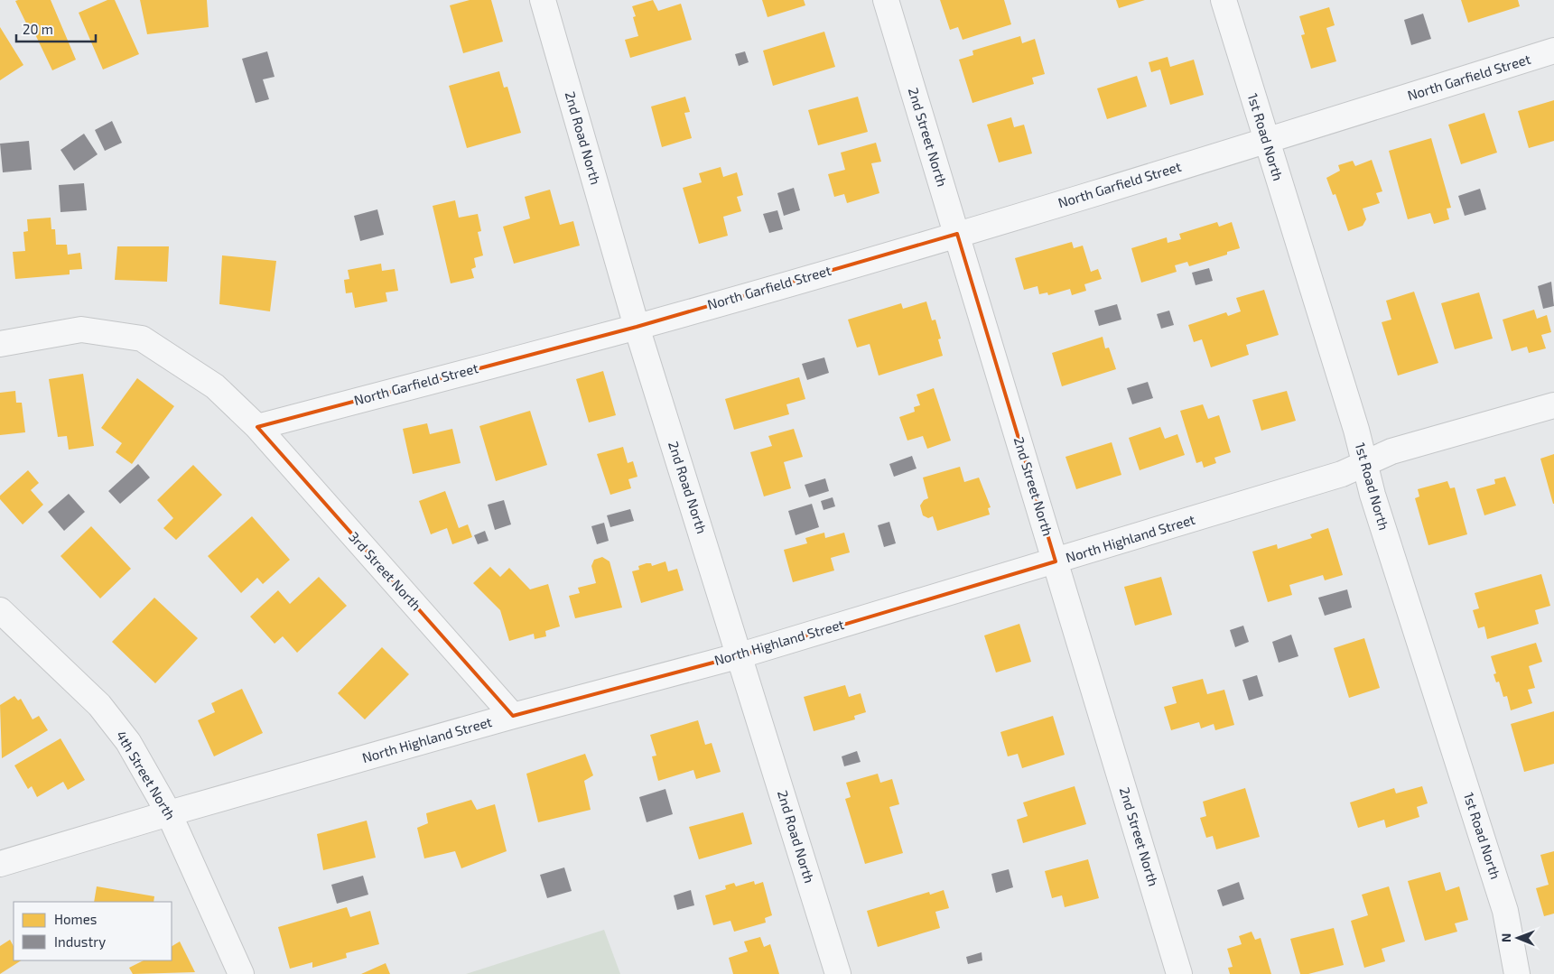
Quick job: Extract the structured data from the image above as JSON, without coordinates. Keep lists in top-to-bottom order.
{
  "streets": {
    "street": [
      "North Garfield Street",
      "2nd Street North",
      "1st Road North",
      "2nd Road North",
      "North Highland Street",
      "3rd Street North",
      "4th Street North"
    ]
  },
  "crossings": [
    ["North Garfield Street", "2nd Street North"],
    ["North Garfield Street", "1st Road North"],
    ["North Garfield Street", "2nd Road North"],
    ["North Garfield Street", "3rd Street North"],
    ["2nd Street North", "North Highland Street"],
    ["1st Road North", "North Highland Street"],
    ["2nd Road North", "North Highland Street"],
    ["North Highland Street", "3rd Street North"],
    ["North Highland Street", "4th Street North"]
  ],
  "legend": ["Homes", "Industry"],
  "scale_bar": "20 m",
  "north": "left"
}
